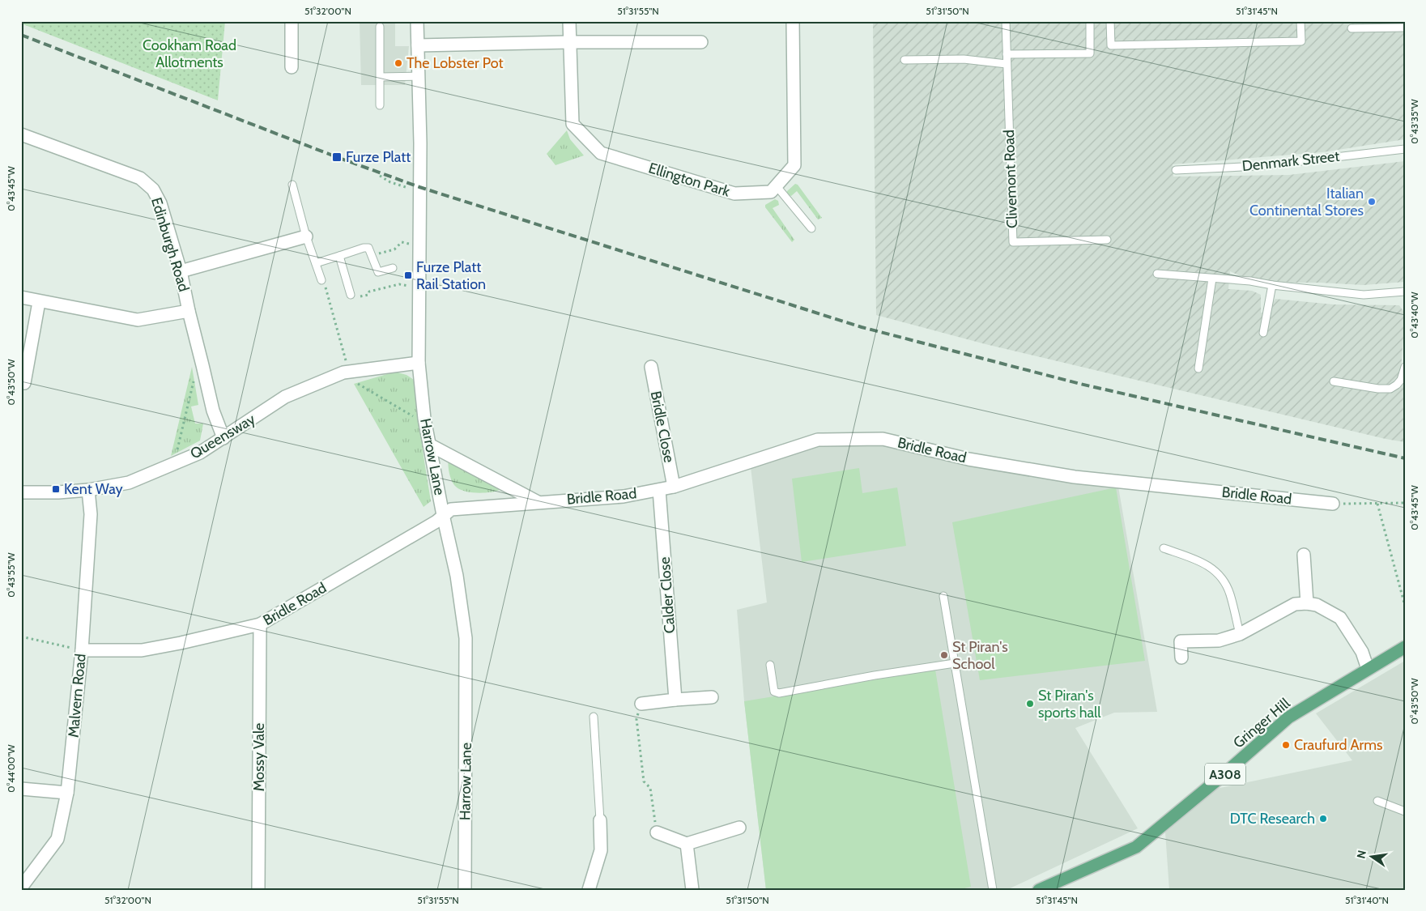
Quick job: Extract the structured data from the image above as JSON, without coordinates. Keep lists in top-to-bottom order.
{
  "streets": {
    "main road": ["Gringer Hill", "A308"],
    "street": [
      "Ellington Park",
      "Edinburgh Road",
      "Bridle Close",
      "Queensway",
      "Bridle Road",
      "Harrow Lane",
      "Calder Close",
      "Malvern Road",
      "Mossy Vale"
    ],
    "lane": ["Denmark Street", "Clivemont Road"]
  },
  "crossings": [
    ["Edinburgh Road", "Queensway"],
    ["Bridle Close", "Bridle Road"],
    ["Queensway", "Harrow Lane"],
    ["Queensway", "Malvern Road"],
    ["Bridle Road", "Harrow Lane"],
    ["Bridle Road", "Calder Close"],
    ["Bridle Road", "Malvern Road"],
    ["Bridle Road", "Mossy Vale"]
  ],
  "parks": ["Cookham Road Allotments"],
  "places": {
    "other": [
      "The Lobster Pot",
      "Italian Continental Stores",
      "St Piran's School",
      "St Piran's sports hall",
      "Craufurd Arms",
      "DTC Research"
    ],
    "transit": ["Furze Platt", "Furze Platt Rail Station", "Kent Way"]
  },
  "north": "left",
  "coordinates": [
    "51°32'00\"N",
    "51°31'55\"N",
    "51°31'50\"N",
    "51°31'45\"N",
    "0°43'35\"W",
    "0°43'45\"W",
    "0°43'40\"W",
    "0°43'50\"W",
    "0°43'55\"W",
    "0°44'00\"W",
    "51°31'40\"N"
  ]
}
